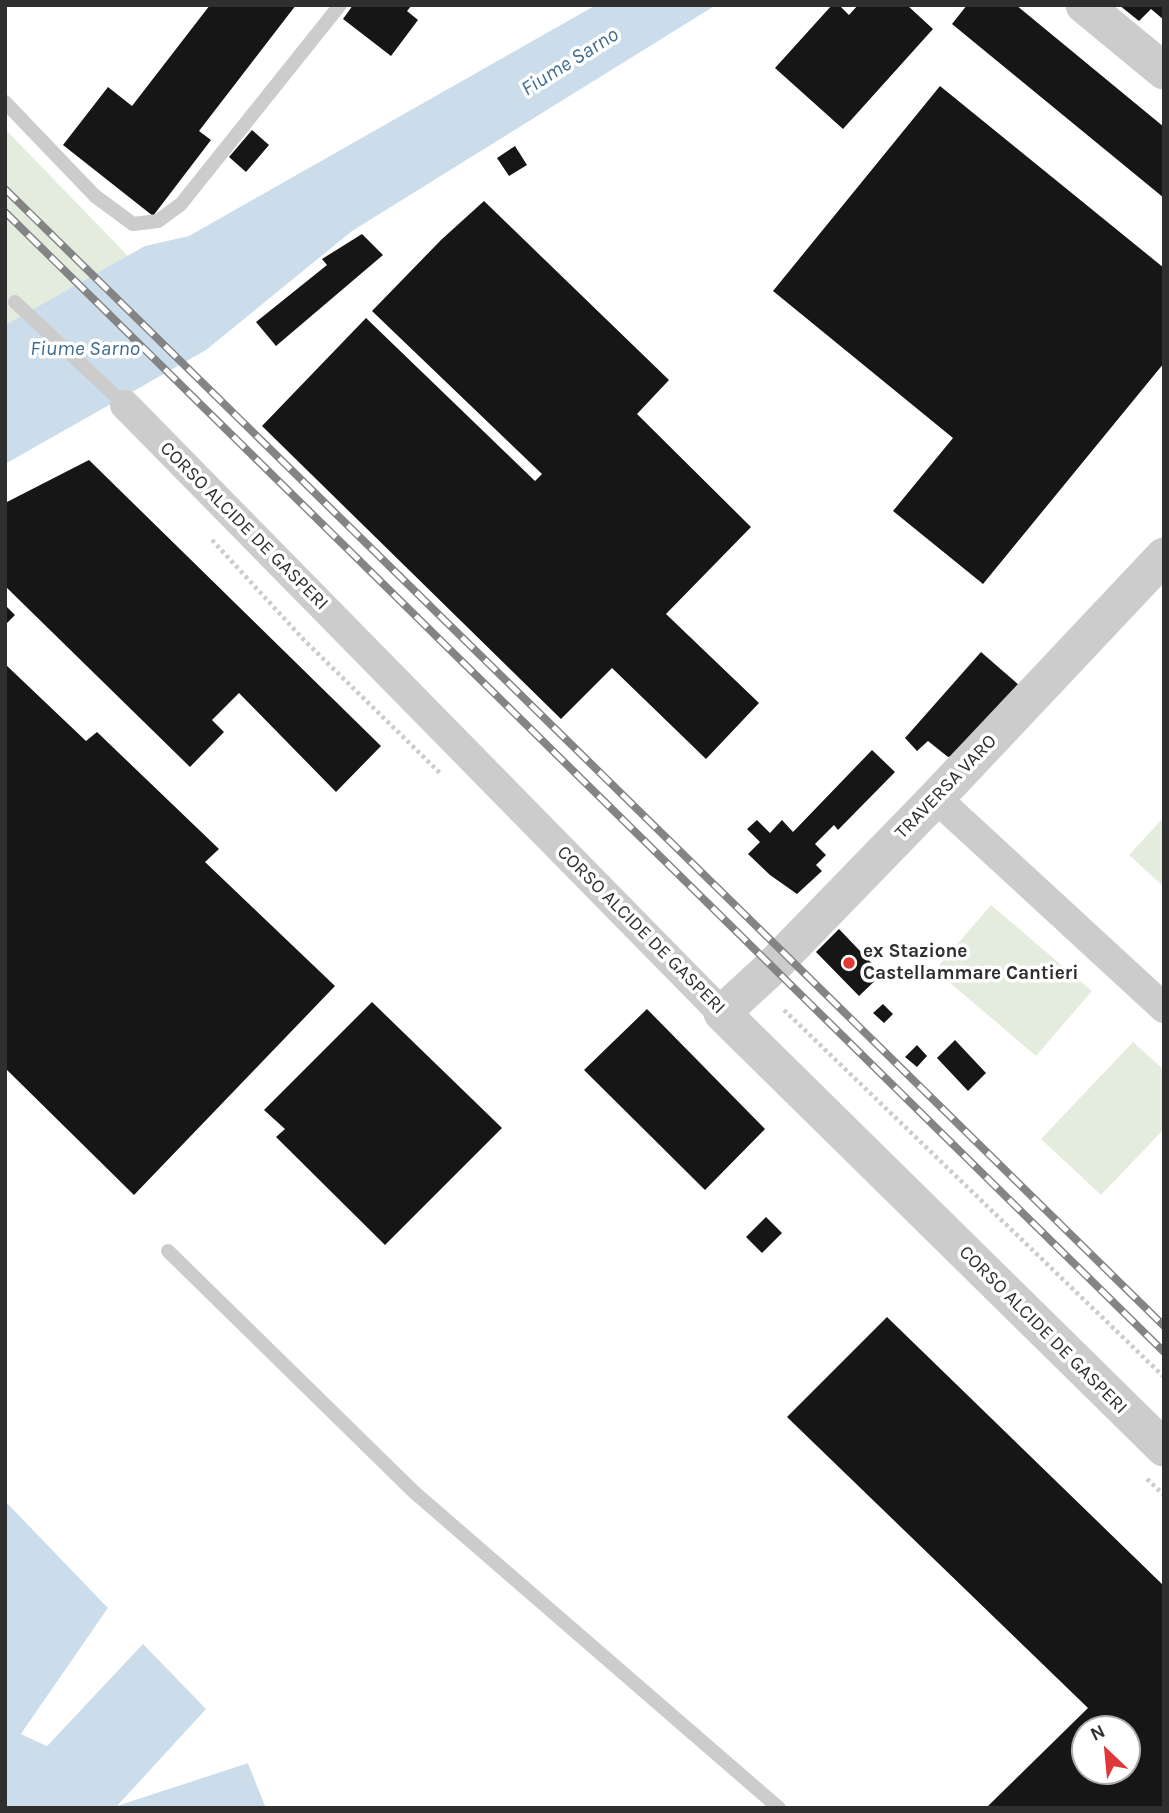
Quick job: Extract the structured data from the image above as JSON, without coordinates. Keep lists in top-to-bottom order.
{
  "streets": {
    "street": ["CORSO ALCIDE DE GASPERI", "TRAVERSA VARO"]
  },
  "crossings": [
    ["CORSO ALCIDE DE GASPERI", "TRAVERSA VARO"]
  ],
  "water": ["Fiume Sarno"],
  "places": ["ex Stazione Castellammare Cantieri"],
  "north": "top left"
}
